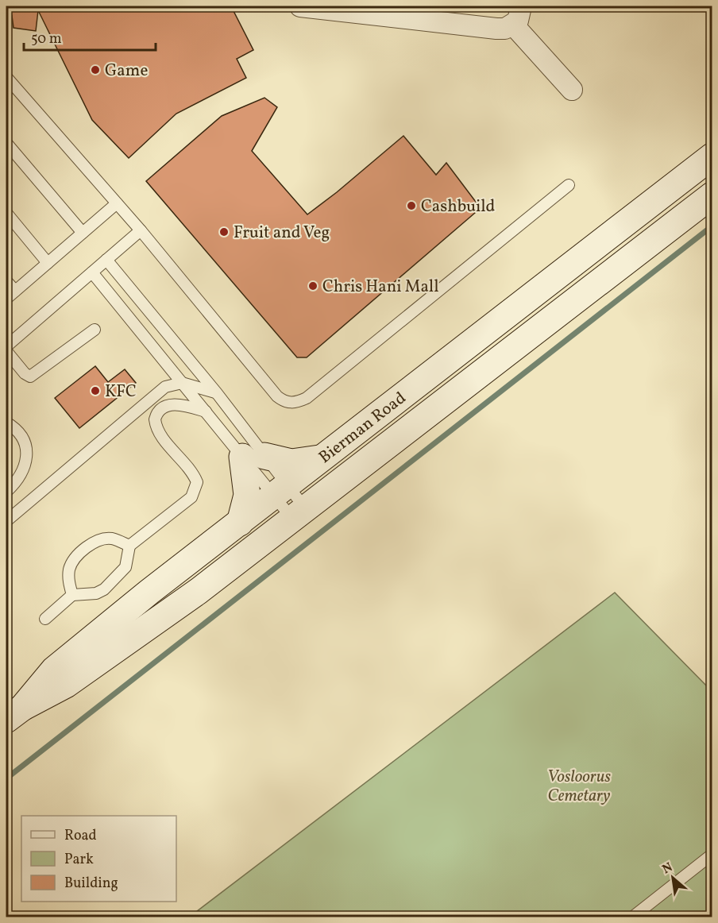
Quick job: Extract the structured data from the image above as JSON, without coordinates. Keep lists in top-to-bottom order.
{
  "streets": {
    "main road": ["Bierman Road"]
  },
  "parks": ["Vosloorus Cemetary"],
  "places": [
    "Game",
    "Cashbuild",
    "Fruit and Veg",
    "Chris Hani Mall",
    "KFC"
  ],
  "legend": ["Road", "Park", "Building"],
  "scale_bar": "50 m",
  "north": "top left"
}
